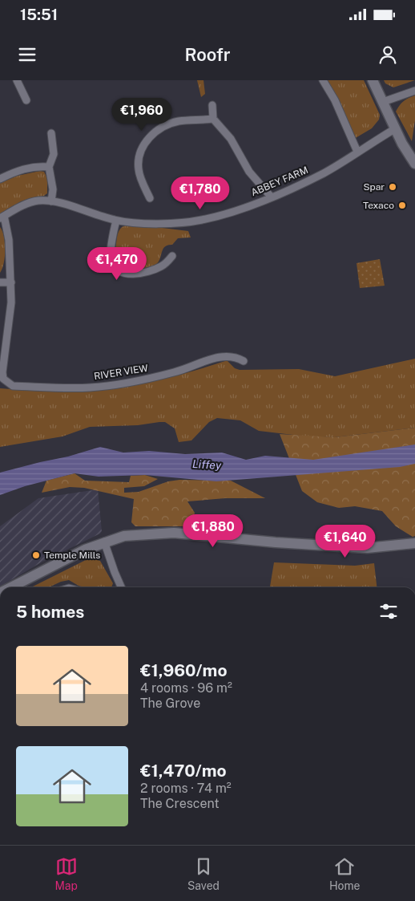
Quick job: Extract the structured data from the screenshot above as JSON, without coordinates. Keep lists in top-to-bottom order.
{
  "streets": {
    "street": ["ABBEY FARM", "RIVER VIEW"]
  },
  "water": ["Liffey"],
  "places": ["Spar", "Texaco", "Temple Mills"],
  "page": {
    "status": "15:51",
    "header": "Roofr",
    "price": [
      "€1,960",
      "€1,780",
      "€1,470",
      "€1,880",
      "€1,640"
    ],
    "heading": "5 homes",
    "list": [
      {
        "name": "€1,960/mo",
        "note": "4 rooms · 96 m² · The Grove"
      },
      {
        "name": "€1,470/mo",
        "note": "2 rooms · 74 m² · The Crescent"
      }
    ],
    "tabs": ["Map", "Saved", "Home"]
  }
}
